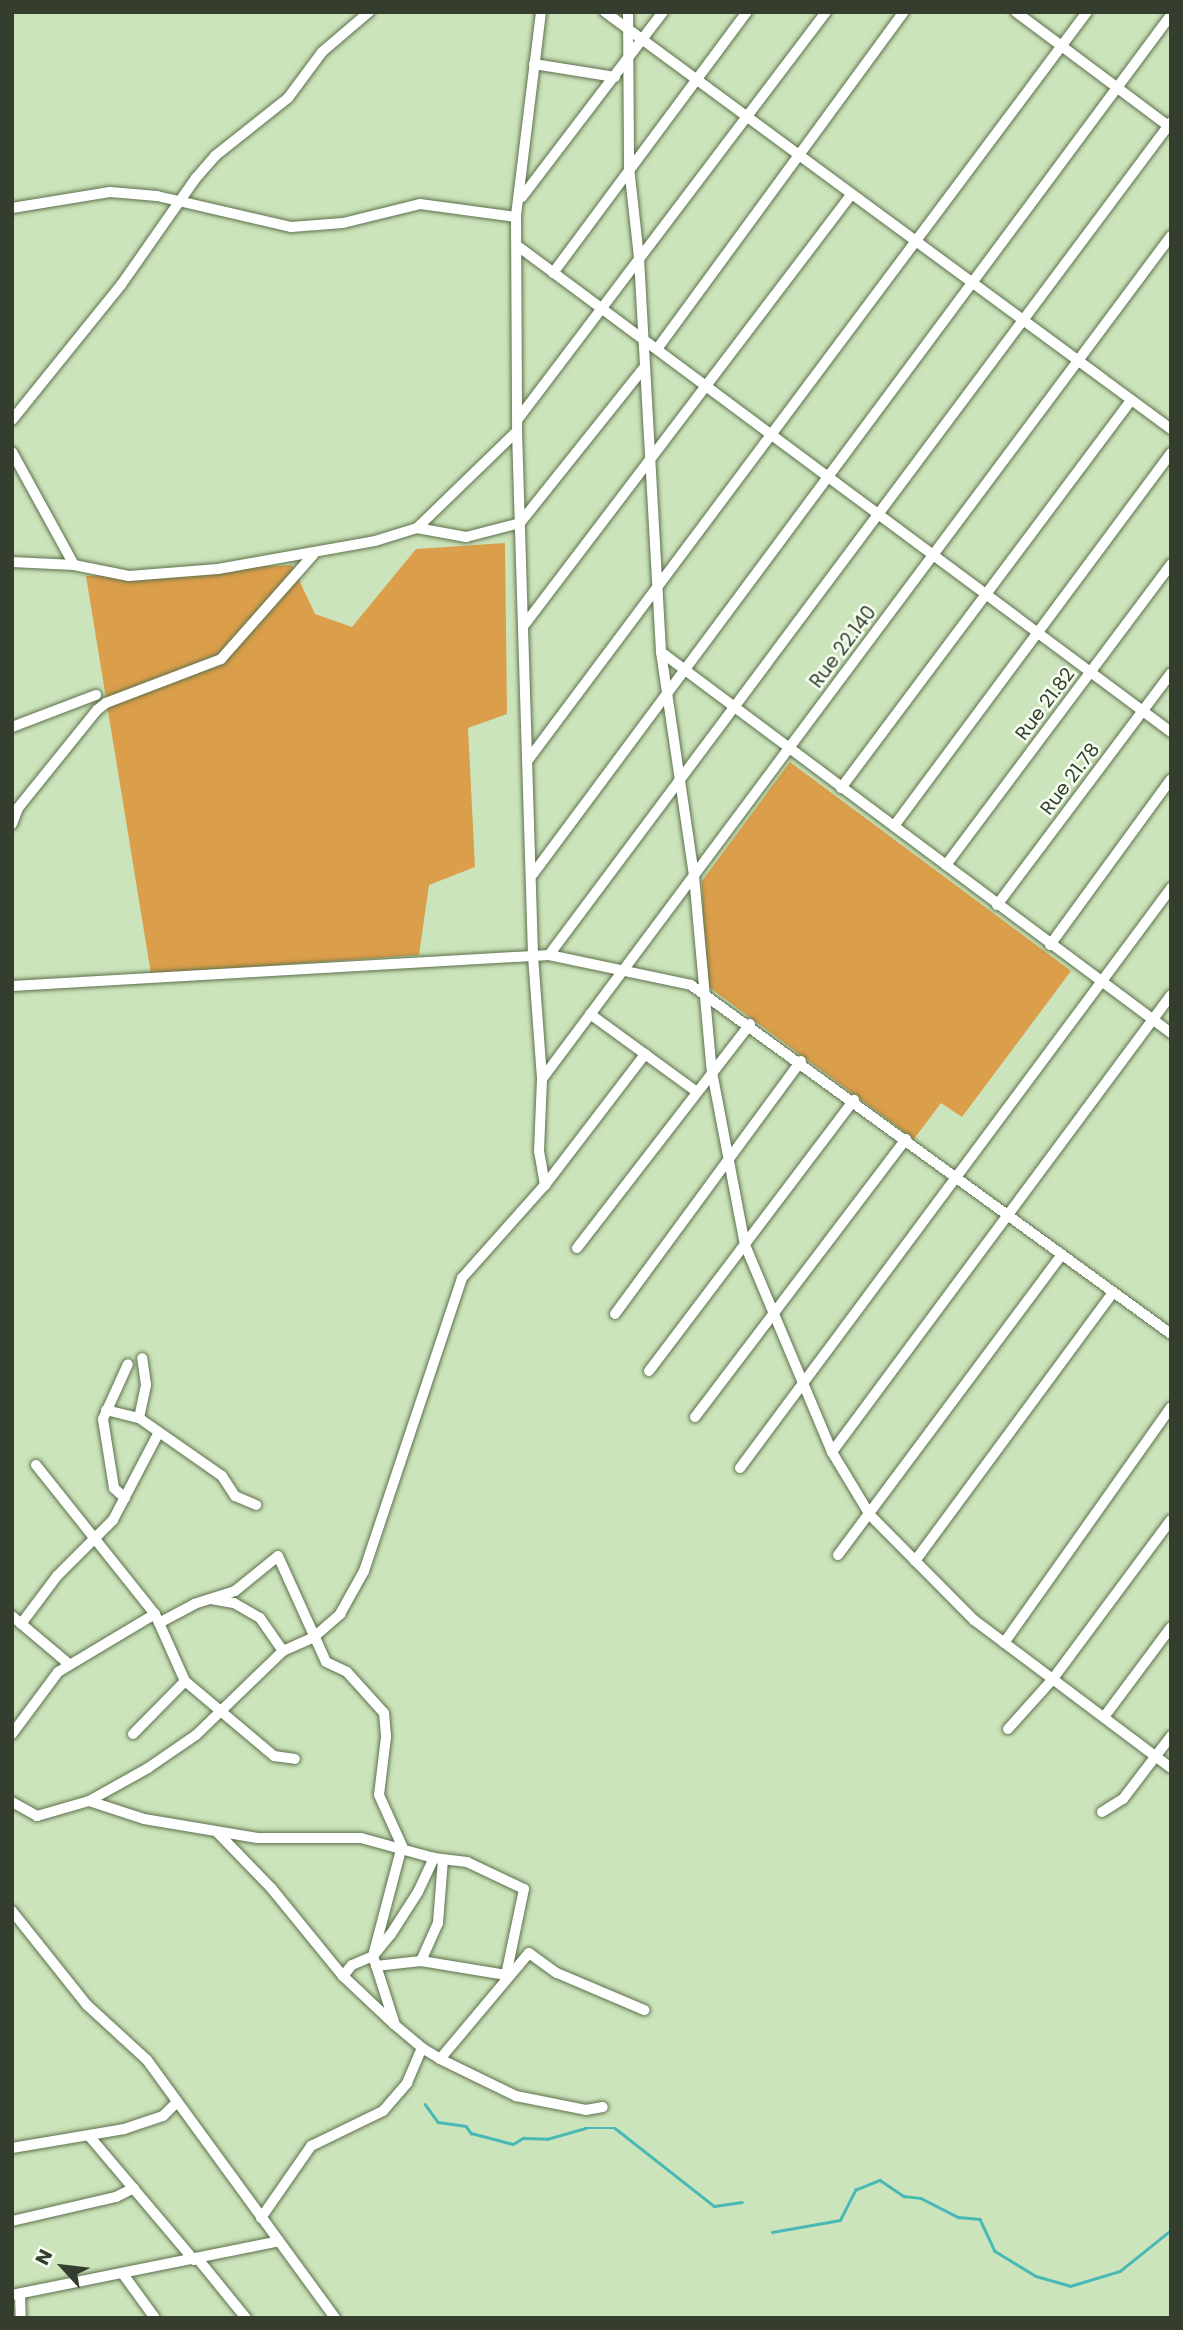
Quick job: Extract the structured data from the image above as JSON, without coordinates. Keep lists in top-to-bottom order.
{
  "streets": {
    "street": ["Rue 22.140", "Rue 21.82", "Rue 21.78"]
  },
  "north": "top left"
}
